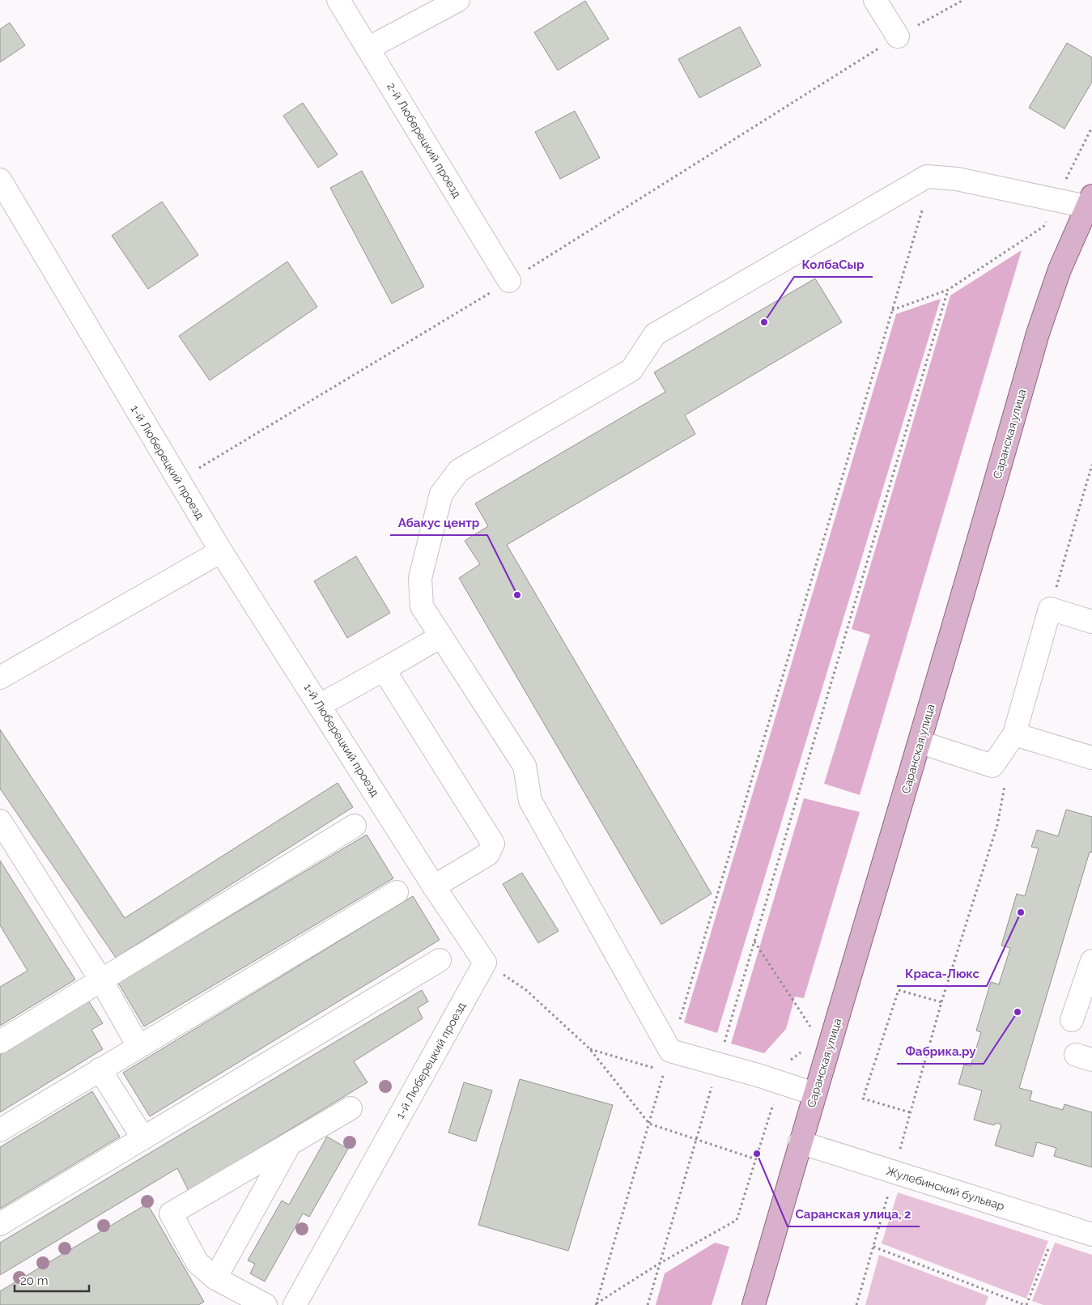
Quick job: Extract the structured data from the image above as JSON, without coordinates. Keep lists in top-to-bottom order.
{
  "streets": {
    "main road": ["Саранская улица"],
    "street": ["2-й Люберецкий проезд", "1-й Люберецкий проезд", "Жулебинский бульвар"]
  },
  "crossings": [
    ["Саранская улица", "Жулебинский бульвар"]
  ],
  "places": [
    "КолбаСыр",
    "Абакус центр",
    "Краса-Люкс",
    "Фабрика.ру",
    "Саранская улица, 2"
  ],
  "scale_bar": "20 m"
}
